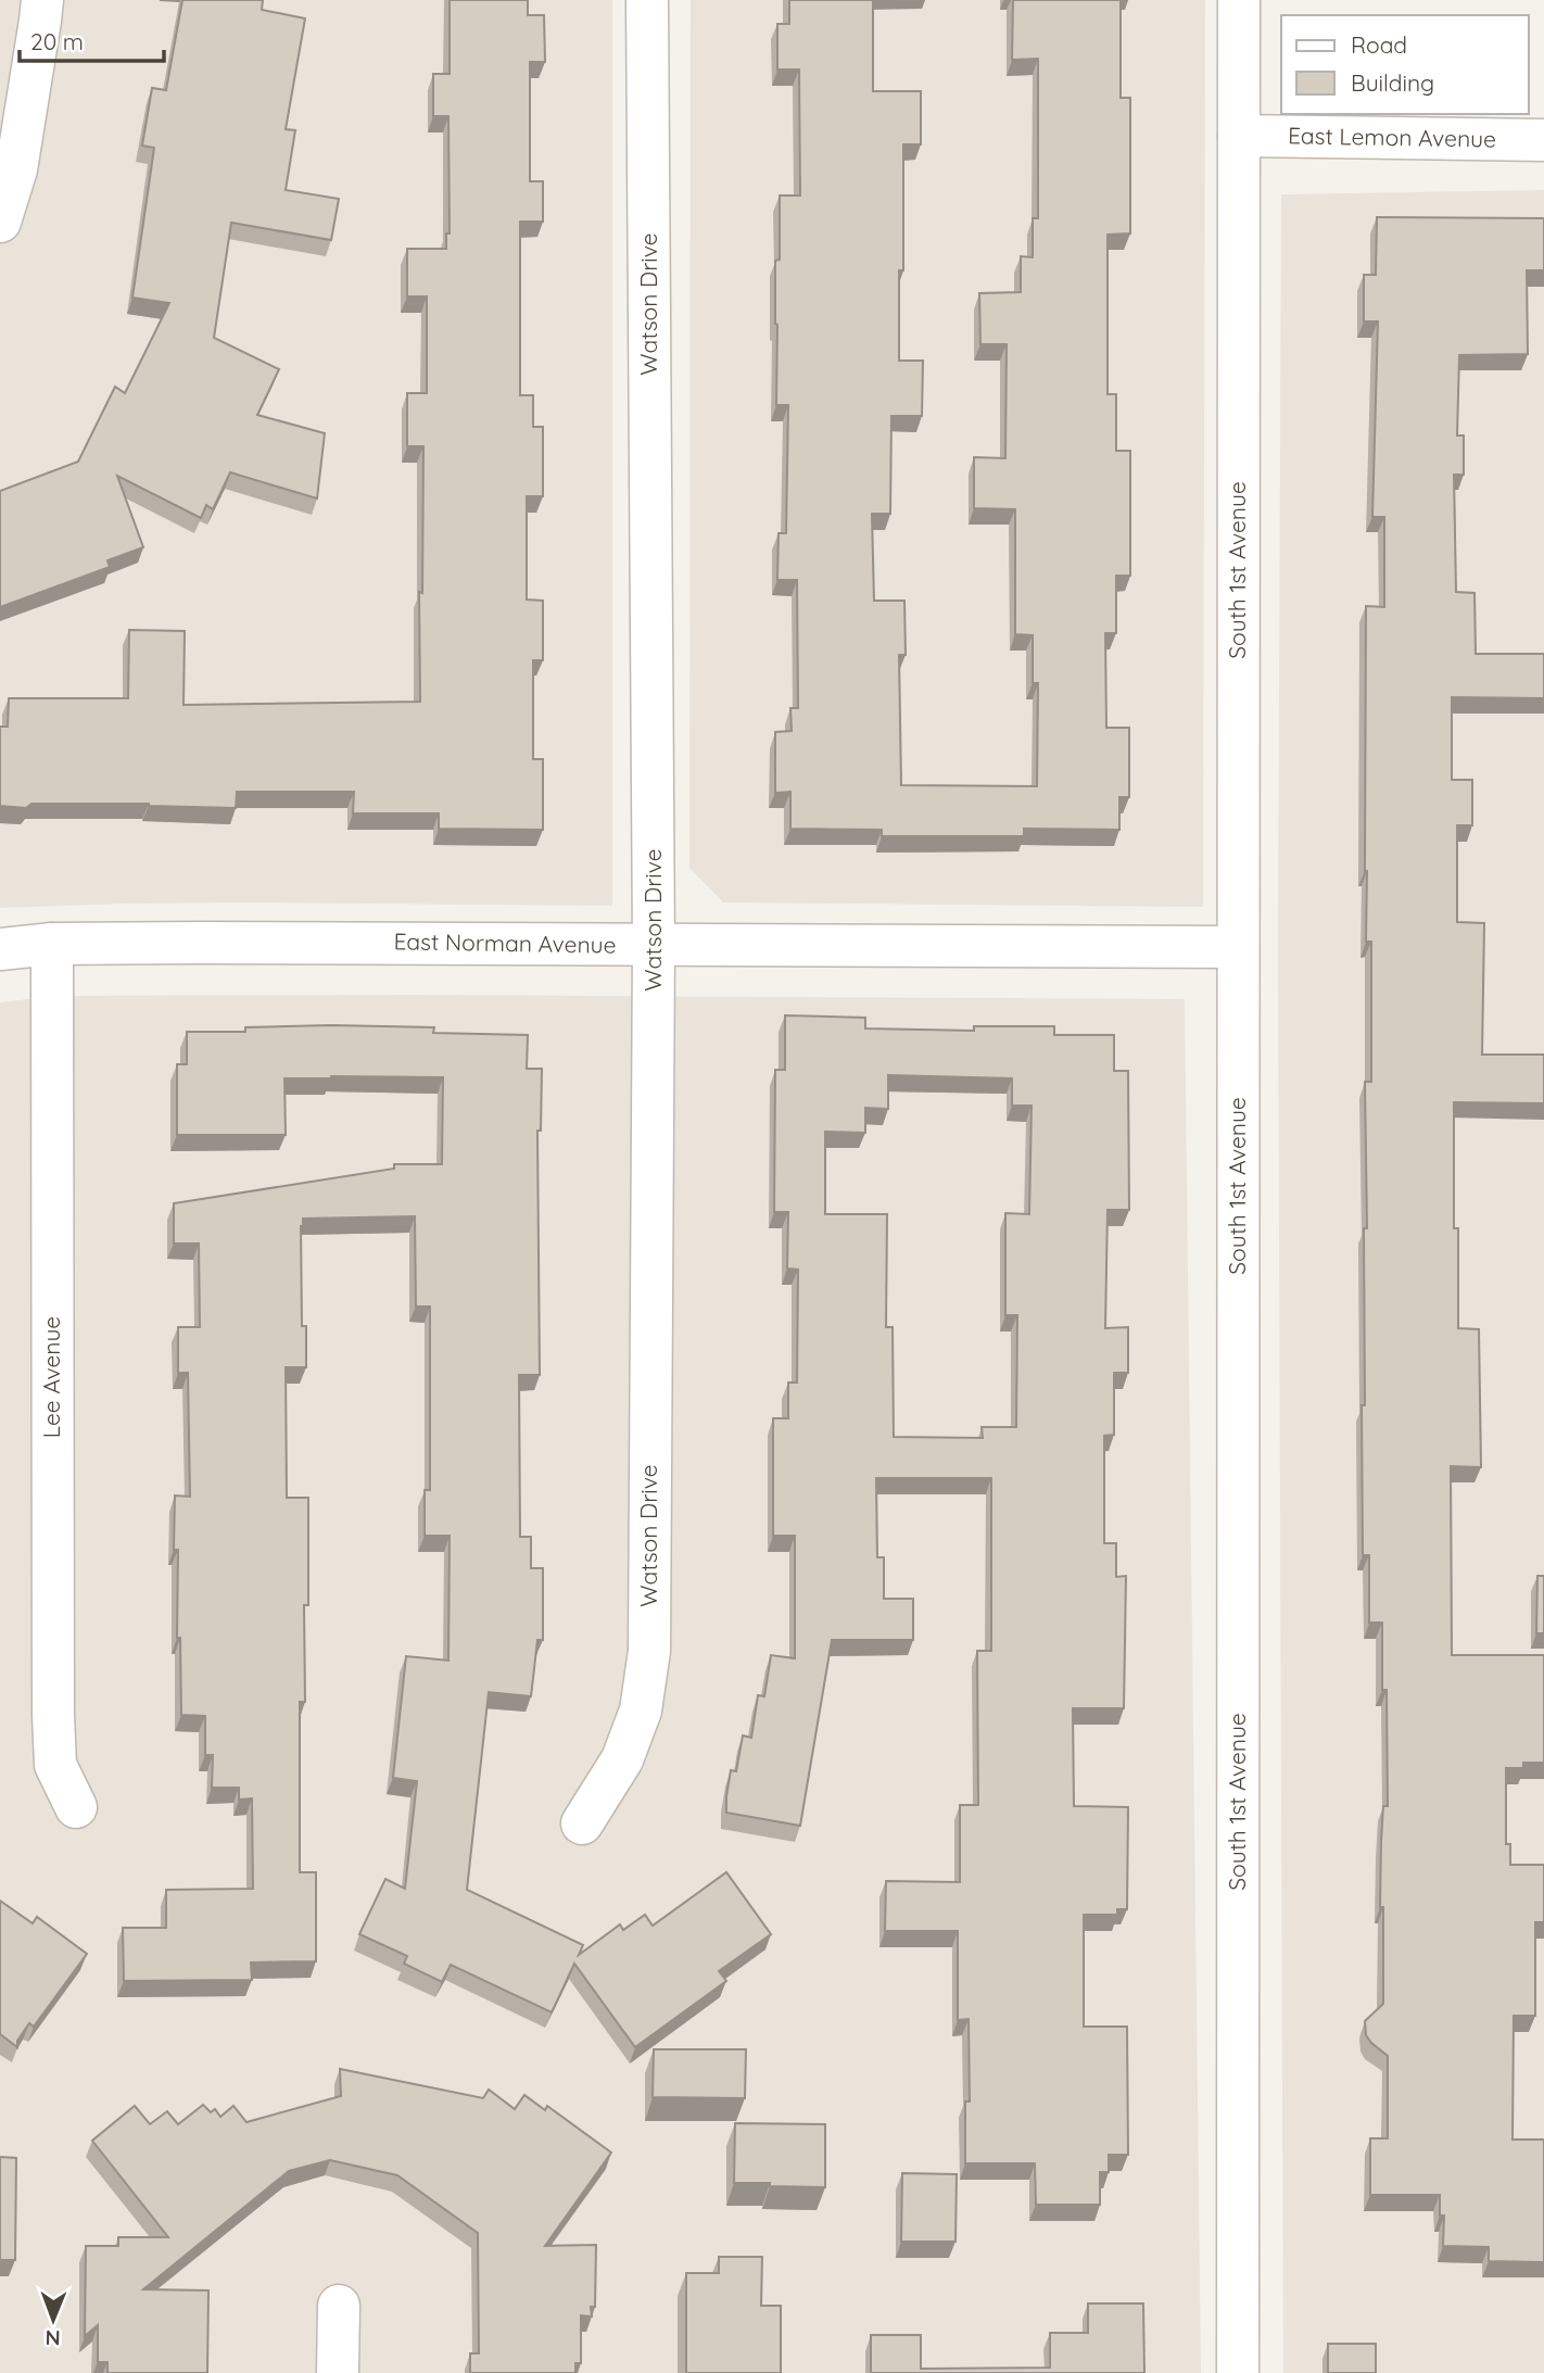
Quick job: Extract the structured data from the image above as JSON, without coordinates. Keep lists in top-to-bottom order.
{
  "streets": {
    "street": [
      "East Lemon Avenue",
      "Watson Drive",
      "South 1st Avenue",
      "East Norman Avenue",
      "Lee Avenue"
    ]
  },
  "crossings": [
    ["East Lemon Avenue", "South 1st Avenue"],
    ["Watson Drive", "East Norman Avenue"],
    ["South 1st Avenue", "East Norman Avenue"],
    ["East Norman Avenue", "Lee Avenue"]
  ],
  "legend": ["Road", "Building"],
  "scale_bar": "20 m",
  "north": "bottom"
}
